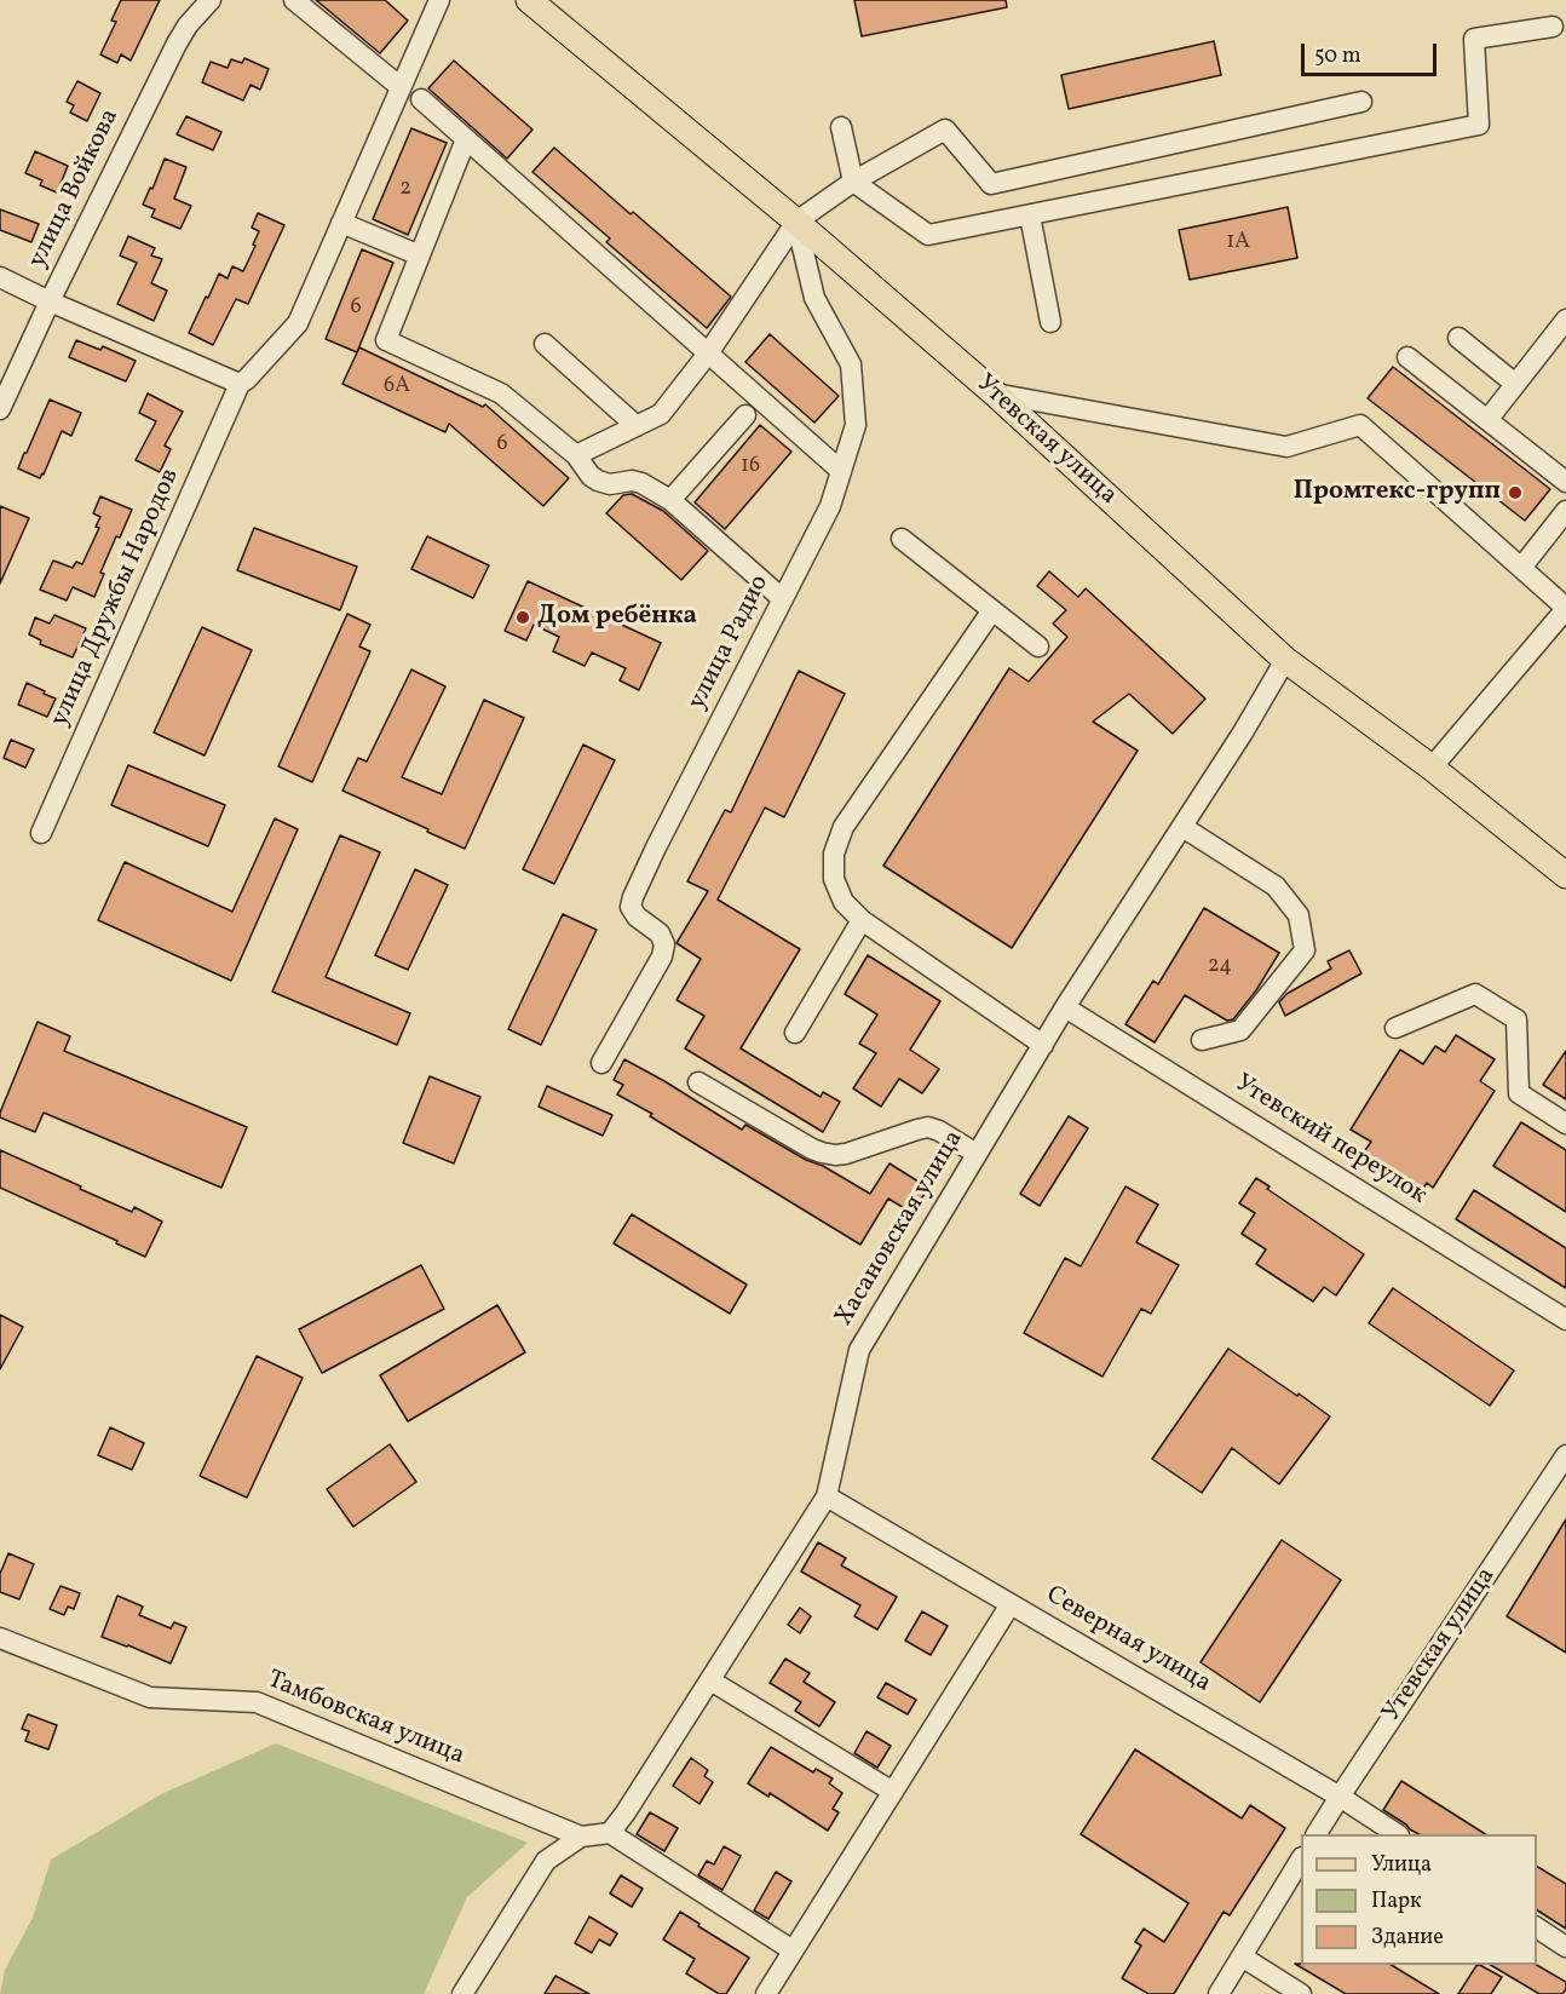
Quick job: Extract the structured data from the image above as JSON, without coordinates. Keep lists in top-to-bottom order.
{
  "streets": {
    "main road": ["Утевская улица"],
    "street": [
      "улица Войкова",
      "улица Дружбы Народов",
      "улица Радио",
      "Утевский переулок",
      "Хасановская улица",
      "Северная улица",
      "Тамбовская улица"
    ]
  },
  "crossings": [
    ["Утевская улица", "улица Радио"],
    ["Утевская улица", "Хасановская улица"],
    ["Утевская улица", "Северная улица"],
    ["Утевский переулок", "Хасановская улица"],
    ["Хасановская улица", "Северная улица"]
  ],
  "places": ["Промтекс-групп", "Дом ребёнка"],
  "house_numbers": [
    "2",
    "1А",
    "6",
    "6А",
    "6",
    "16",
    "24"
  ],
  "legend": ["Улица", "Парк", "Здание"],
  "scale_bar": "50 m"
}
